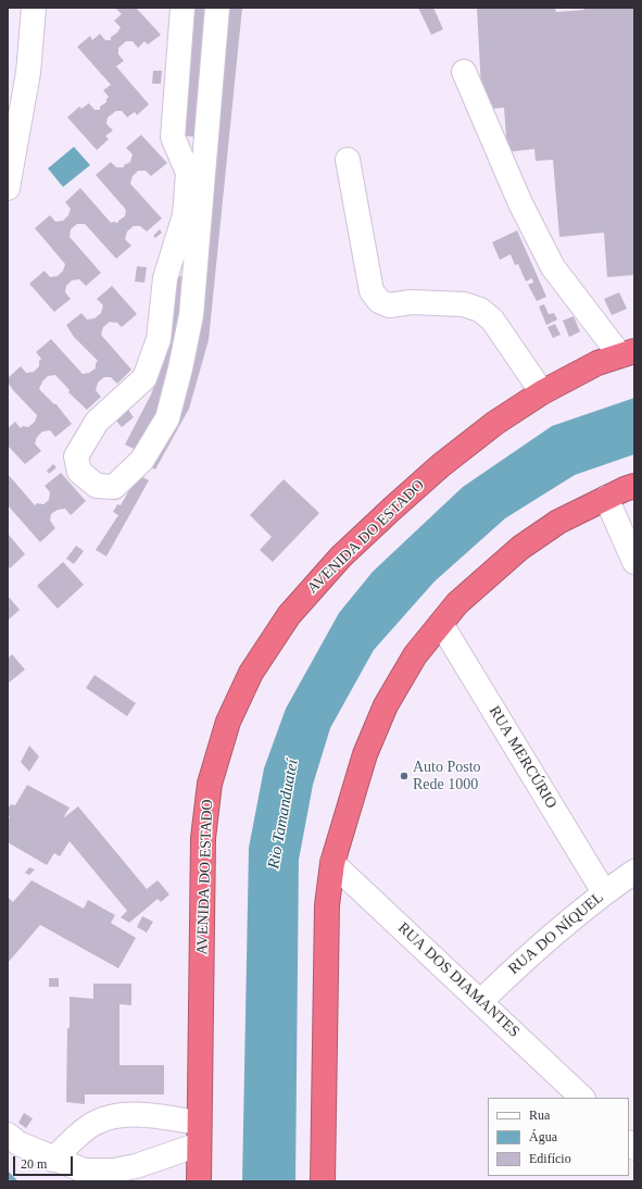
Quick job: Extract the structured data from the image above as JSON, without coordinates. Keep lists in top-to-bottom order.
{
  "streets": {
    "highway": ["AVENIDA DO ESTADO"],
    "street": ["RUA MERCÚRIO", "RUA DO NÍQUEL", "RUA DOS DIAMANTES"]
  },
  "crossings": [
    ["RUA MERCÚRIO", "RUA DO NÍQUEL"],
    ["RUA DO NÍQUEL", "RUA DOS DIAMANTES"]
  ],
  "water": ["Rio Tamanduateí"],
  "places": ["Auto Posto Rede 1000"],
  "legend": ["Rua", "Água", "Edifício"],
  "scale_bar": "20 m"
}
